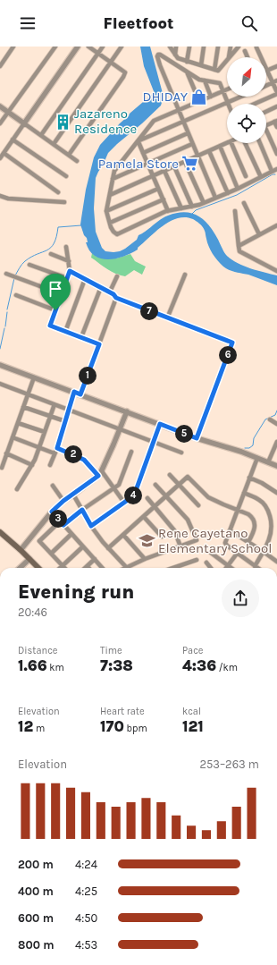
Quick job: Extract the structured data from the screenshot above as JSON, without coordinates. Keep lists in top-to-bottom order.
{
  "places": {
    "shop": ["DHIDAY"],
    "building": ["Jazareno Residence"],
    "supermarket": ["Pamela Store"],
    "school or university": ["Rene Cayetano Elementary School"]
  },
  "north": "top right",
  "page": {
    "header": "Fleetfoot",
    "pins": [
      "7",
      "6",
      "1",
      "5",
      "2",
      "4",
      "3"
    ],
    "heading": ["Evening run", "20:46"],
    "stats": [
      ["Distance", "1.66 km"],
      ["Time", "7:38"],
      ["Pace", "4:36 /km"],
      ["Elevation", "12 m"],
      ["Heart rate", "170 bpm"],
      ["kcal", "121"]
    ],
    "chart": ["Elevation", "253–263 m"],
    "list": [
      {
        "name": "200 m",
        "note": "4:24"
      },
      {
        "name": "400 m",
        "note": "4:25"
      },
      {
        "name": "600 m",
        "note": "4:50"
      },
      {
        "name": "800 m",
        "note": "4:53"
      }
    ]
  }
}
